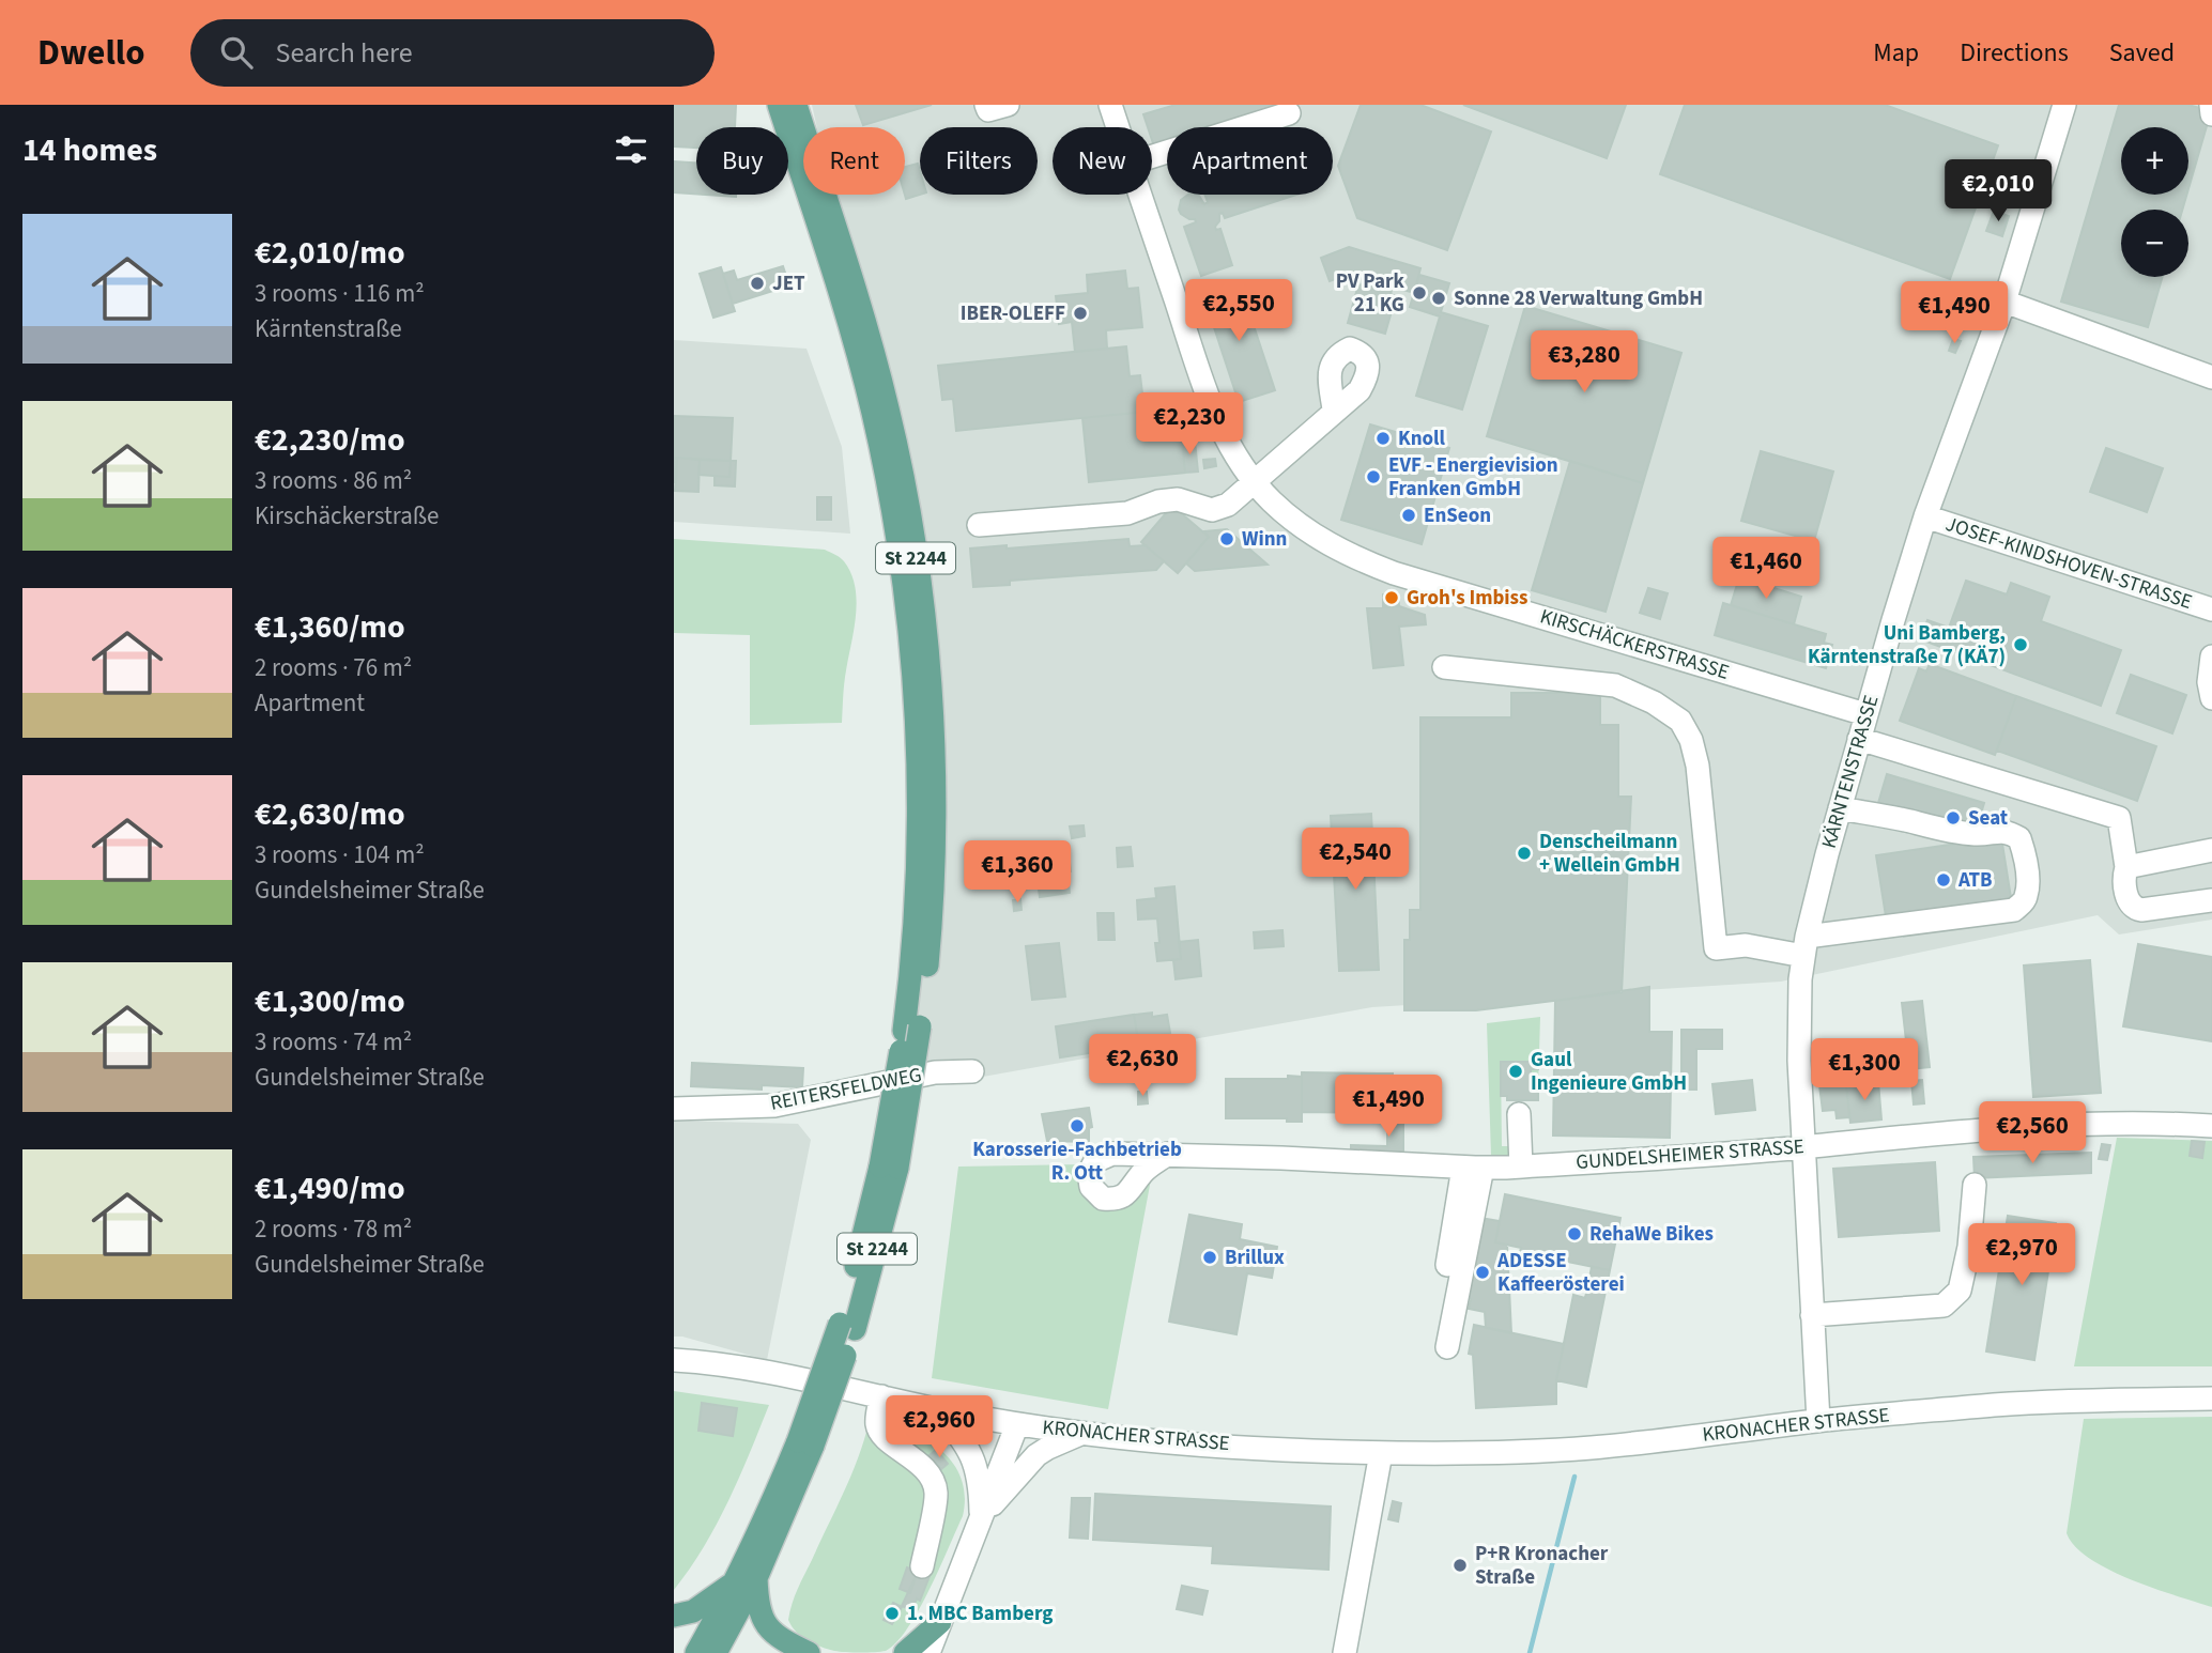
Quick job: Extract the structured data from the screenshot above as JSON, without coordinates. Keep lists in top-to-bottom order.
{
  "streets": {
    "main road": ["St 2244"],
    "street": [
      "JOSEF-KINDSHOVEN-STRASSE",
      "KIRSCHÄCKERSTRASSE",
      "KÄRNTENSTRASSE",
      "REITERSFELDWEG",
      "GUNDELSHEIMER STRASSE",
      "KRONACHER STRASSE"
    ]
  },
  "crossings": [
    ["JOSEF-KINDSHOVEN-STRASSE", "KÄRNTENSTRASSE"],
    ["KIRSCHÄCKERSTRASSE", "KÄRNTENSTRASSE"],
    ["KÄRNTENSTRASSE", "GUNDELSHEIMER STRASSE"],
    ["KÄRNTENSTRASSE", "KRONACHER STRASSE"]
  ],
  "places": [
    "JET",
    "PV Park 21 KG",
    "Sonne 28 Verwaltung GmbH",
    "IBER-OLEFF",
    "Knoll",
    "EVF - Energievision Franken GmbH",
    "EnSeon",
    "Winn",
    "Groh's Imbiss",
    "Uni Bamberg, Kärntenstraße 7 (KÄ7)",
    "Seat",
    "Denscheilmann + Wellein GmbH",
    "ATB",
    "Gaul Ingenieure GmbH",
    "Karosserie-Fachbetrieb R. Ott",
    "RehaWe Bikes",
    "Brillux",
    "ADESSE Kaffeerösterei",
    "P+R Kronacher Straße",
    "1. MBC Bamberg"
  ],
  "page": {
    "header": "Dwello",
    "search": "Search here",
    "nav": ["Map", "Directions", "Saved"],
    "heading": "14 homes",
    "map_buttons": ["+", "−"],
    "chip": [
      "Buy",
      "Rent",
      "Filters",
      "New",
      "Apartment"
    ],
    "price": [
      "€2,010",
      "€2,550",
      "€1,490",
      "€3,280",
      "€2,230",
      "€1,460",
      "€2,540",
      "€1,360",
      "€2,630",
      "€1,300",
      "€1,490",
      "€2,560",
      "€2,970",
      "€2,960"
    ],
    "list": [
      {
        "name": "€2,010/mo",
        "note": "3 rooms · 116 m² · Kärntenstraße"
      },
      {
        "name": "€2,230/mo",
        "note": "3 rooms · 86 m² · Kirschäckerstraße"
      },
      {
        "name": "€1,360/mo",
        "note": "2 rooms · 76 m² · Apartment"
      },
      {
        "name": "€2,630/mo",
        "note": "3 rooms · 104 m² · Gundelsheimer Straße"
      },
      {
        "name": "€1,300/mo",
        "note": "3 rooms · 74 m² · Gundelsheimer Straße"
      },
      {
        "name": "€1,490/mo",
        "note": "2 rooms · 78 m² · Gundelsheimer Straße"
      }
    ]
  }
}
